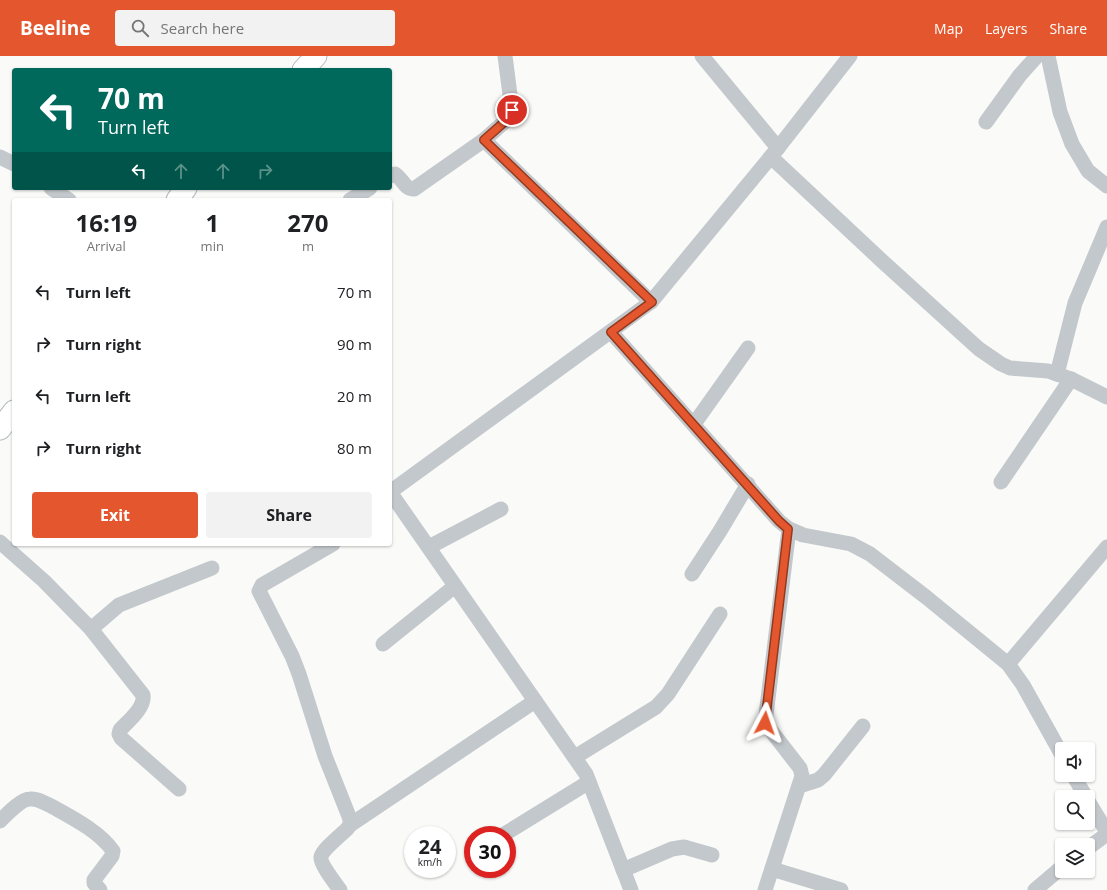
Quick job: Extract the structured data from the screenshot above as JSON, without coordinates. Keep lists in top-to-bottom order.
{
  "page": {
    "header": "Beeline",
    "search": "Search here",
    "nav": ["Map", "Layers", "Share"],
    "turn": ["70 m", "Turn left"],
    "eta": [
      "16:19",
      "Arrival",
      "1",
      "min",
      "270",
      "m"
    ],
    "list": [
      {
        "name": "Turn left",
        "value": "70 m"
      },
      {
        "name": "Turn right",
        "value": "90 m"
      },
      {
        "name": "Turn left",
        "value": "20 m"
      },
      {
        "name": "Turn right",
        "value": "80 m"
      }
    ],
    "buttons": ["Exit", "Share"],
    "speed": "24 km/h",
    "limit": "30"
  }
}
